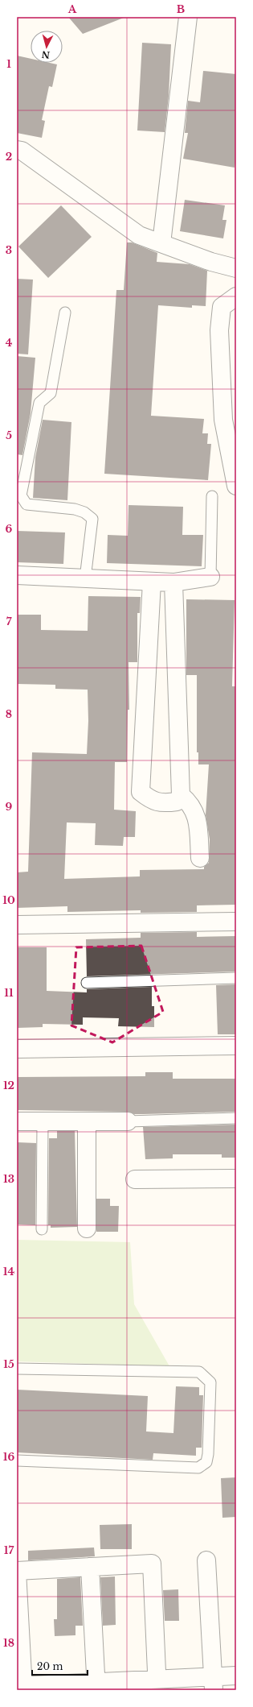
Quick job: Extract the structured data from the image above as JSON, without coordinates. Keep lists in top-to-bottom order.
{
  "scale_bar": "20 m",
  "north": "bottom",
  "grid": {
    "columns": ["A", "B"],
    "rows": [
      "1",
      "2",
      "3",
      "4",
      "5",
      "6",
      "7",
      "8",
      "9",
      "10",
      "11",
      "12",
      "13",
      "14",
      "15",
      "16",
      "17",
      "18"
    ]
  }
}
